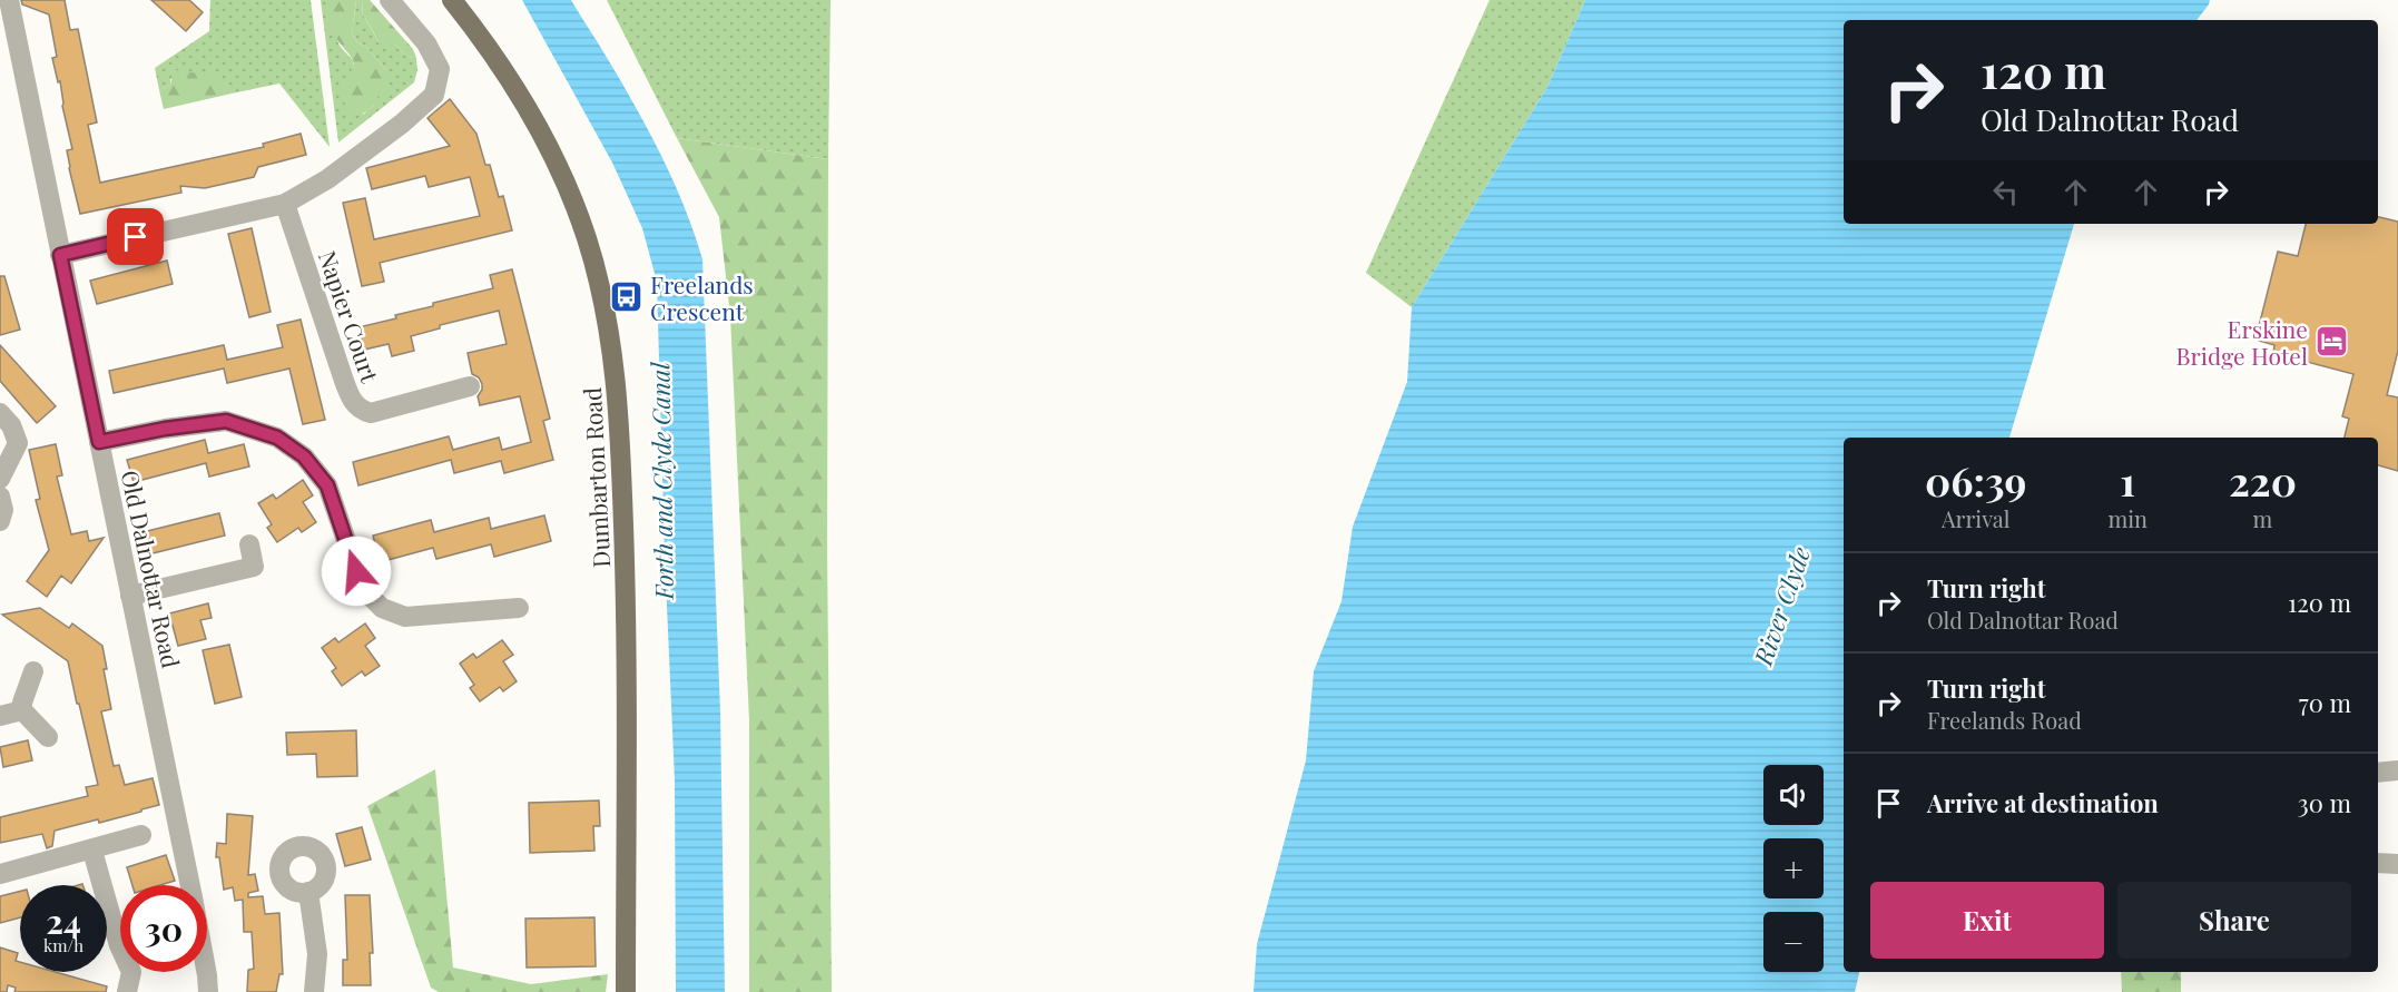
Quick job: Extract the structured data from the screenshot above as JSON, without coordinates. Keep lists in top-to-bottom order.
{
  "streets": {
    "main road": ["Dumbarton Road"],
    "street": ["Napier Court", "Old Dalnottar Road"]
  },
  "water": ["Forth and Clyde Canal", "River Clyde"],
  "places": {
    "bus stop": ["Freelands Crescent"],
    "hotel": ["Erskine Bridge Hotel"]
  },
  "page": {
    "turn": ["120 m", "Old Dalnottar Road"],
    "eta": [
      "06:39",
      "Arrival",
      "1",
      "min",
      "220",
      "m"
    ],
    "list": [
      {
        "name": "Turn right",
        "note": "Old Dalnottar Road",
        "value": "120 m"
      },
      {
        "name": "Turn right",
        "note": "Freelands Road",
        "value": "70 m"
      },
      {
        "name": "Arrive at destination",
        "value": "30 m"
      }
    ],
    "map_buttons": ["+", "−"],
    "buttons": ["Exit", "Share"],
    "speed": "24 km/h",
    "limit": "30"
  }
}
